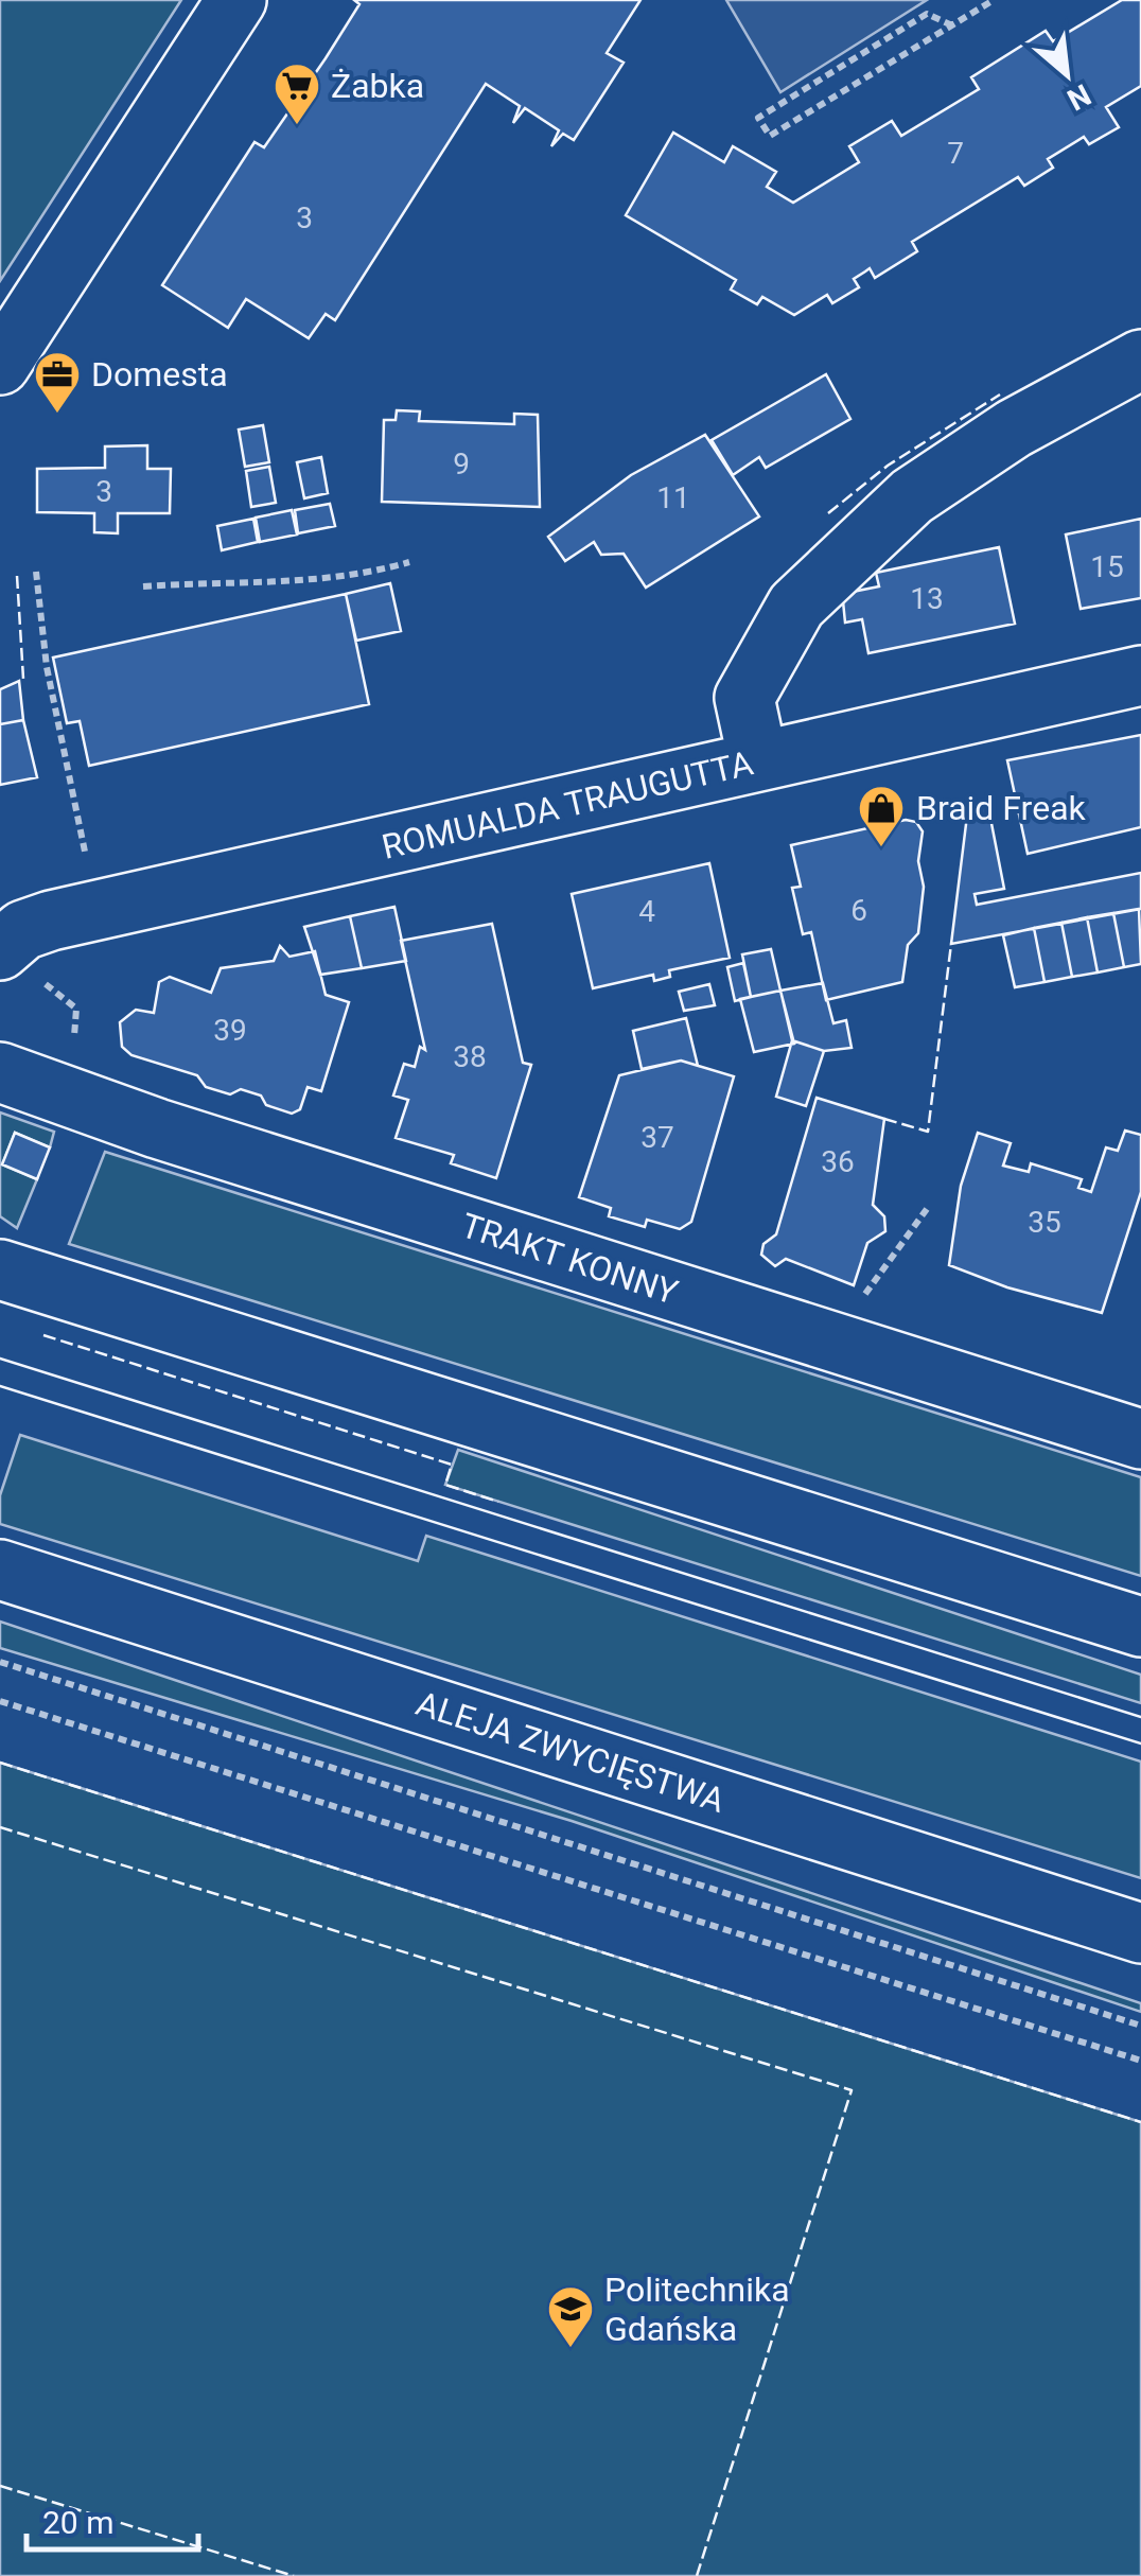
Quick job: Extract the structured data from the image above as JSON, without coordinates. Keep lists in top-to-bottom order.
{
  "streets": {
    "street": ["ROMUALDA TRAUGUTTA", "TRAKT KONNY", "ALEJA ZWYCIĘSTWA"]
  },
  "places": {
    "supermarket": ["Żabka"],
    "office": ["Domesta"],
    "shop": ["Braid Freak"],
    "school or university": ["Politechnika Gdańska"]
  },
  "house_numbers": [
    "7",
    "3",
    "9",
    "3",
    "11",
    "15",
    "13",
    "6",
    "4",
    "39",
    "38",
    "37",
    "36",
    "35"
  ],
  "scale_bar": "20 m",
  "north": "bottom right"
}
